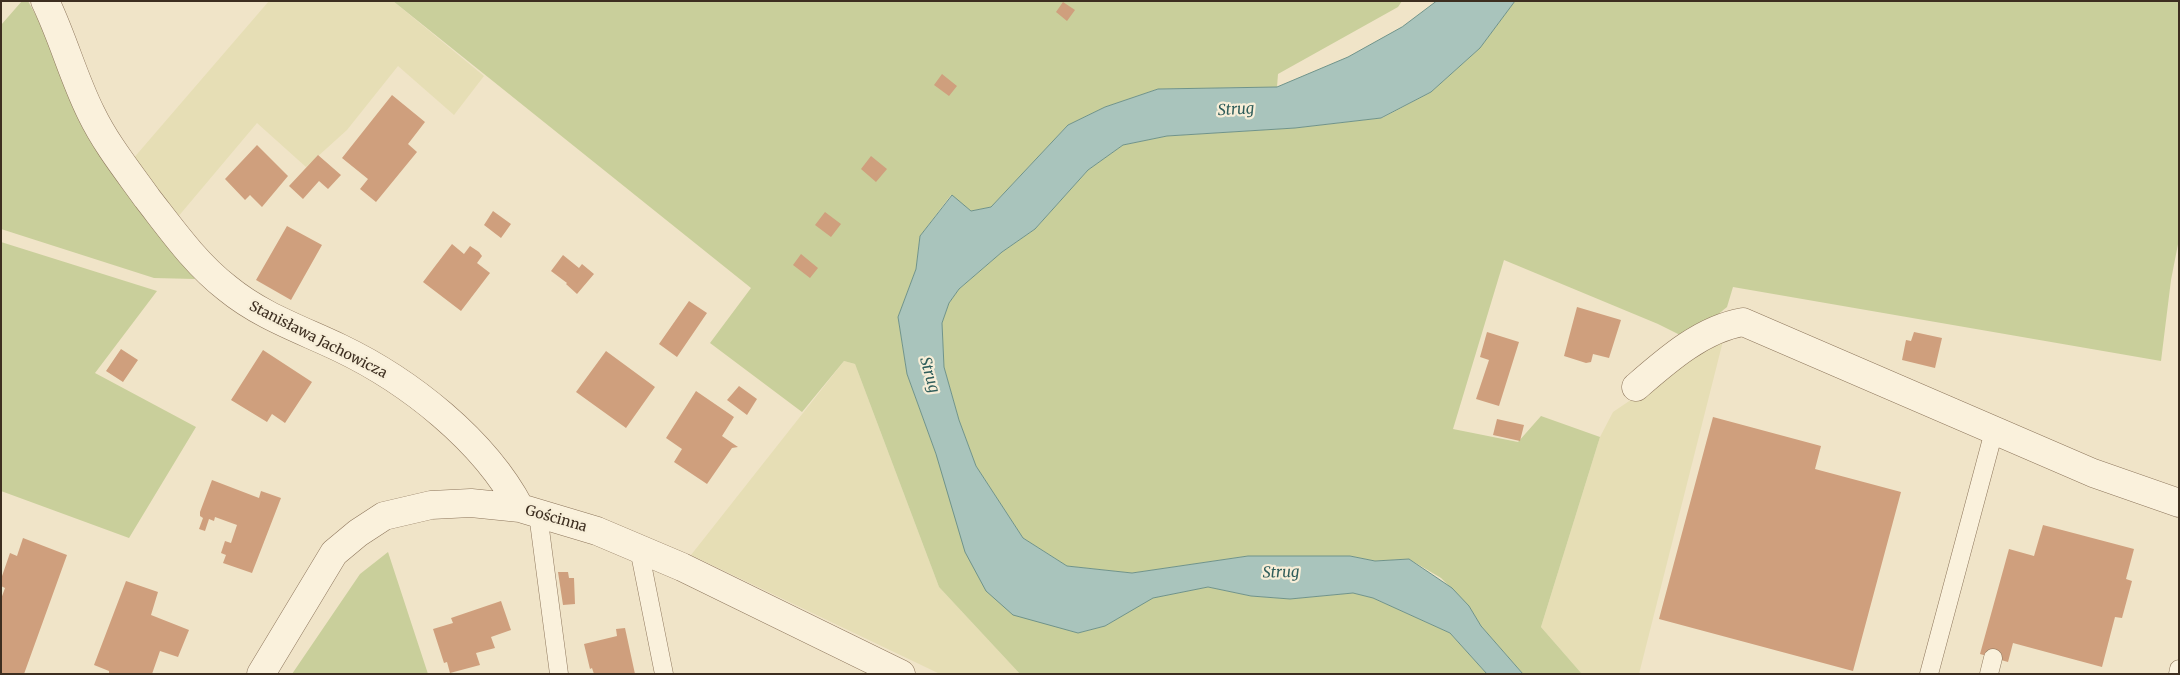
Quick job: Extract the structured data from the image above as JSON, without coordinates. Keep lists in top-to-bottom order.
{
  "streets": {
    "street": ["Stanisława Jachowicza", "Gościnna"]
  },
  "crossings": [
    ["Stanisława Jachowicza", "Gościnna"]
  ],
  "water": ["Strug"]
}
